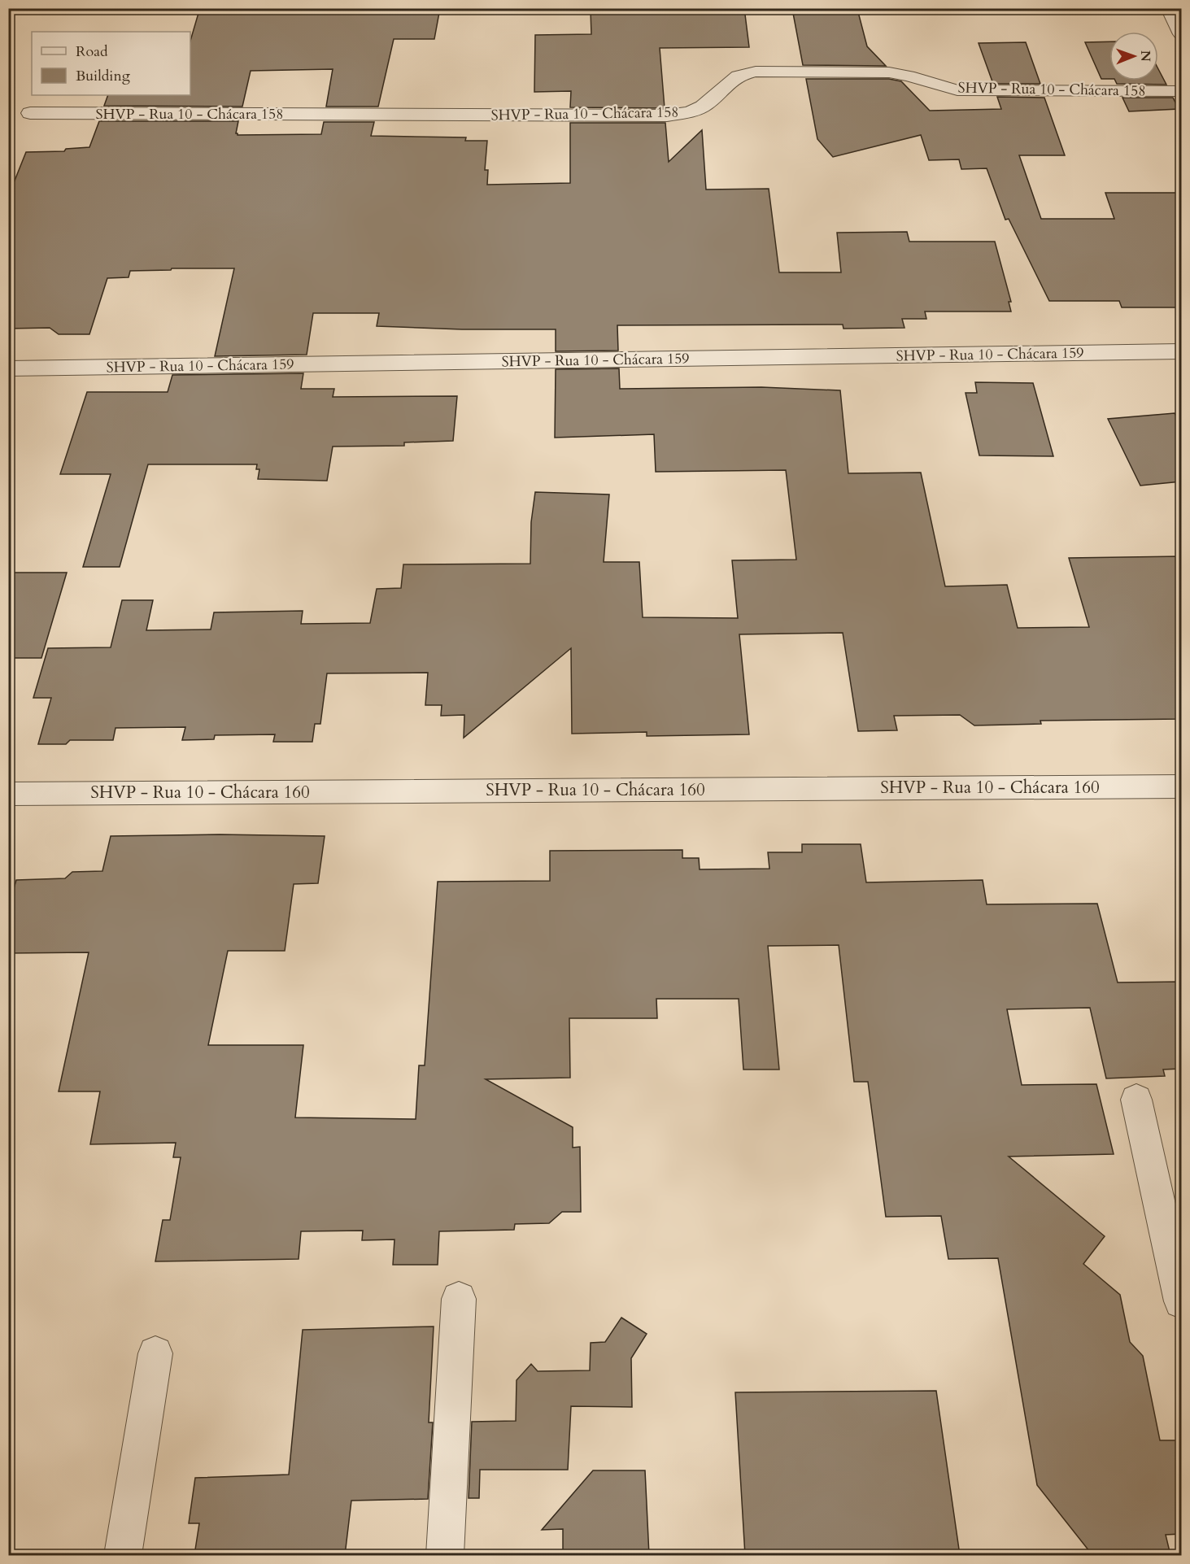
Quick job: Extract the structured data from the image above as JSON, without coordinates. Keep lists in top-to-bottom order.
{
  "streets": {
    "street": ["SHVP - Rua 10 - Chácara 158", "SHVP - Rua 10 - Chácara 159", "SHVP - Rua 10 - Chácara 160"]
  },
  "legend": ["Road", "Building"],
  "north": "right"
}
